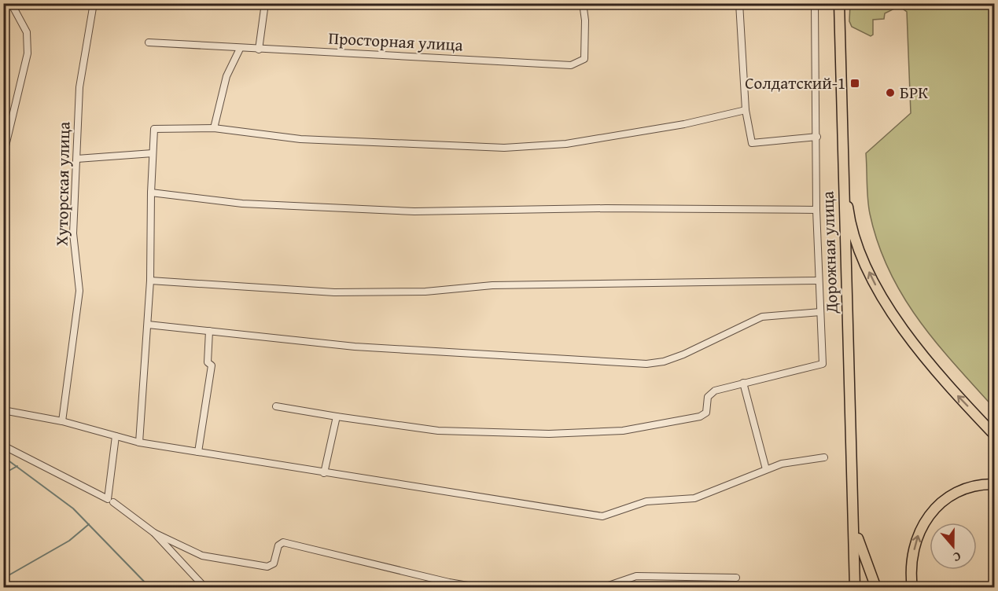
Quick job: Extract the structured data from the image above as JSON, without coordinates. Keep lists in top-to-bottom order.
{
  "streets": {
    "main road": ["Дорожная улица"],
    "street": ["Просторная улица", "Хуторская улица"]
  },
  "places": {
    "transit": ["Солдатский-1"],
    "other": ["БРК"]
  },
  "north": "bottom"
}
